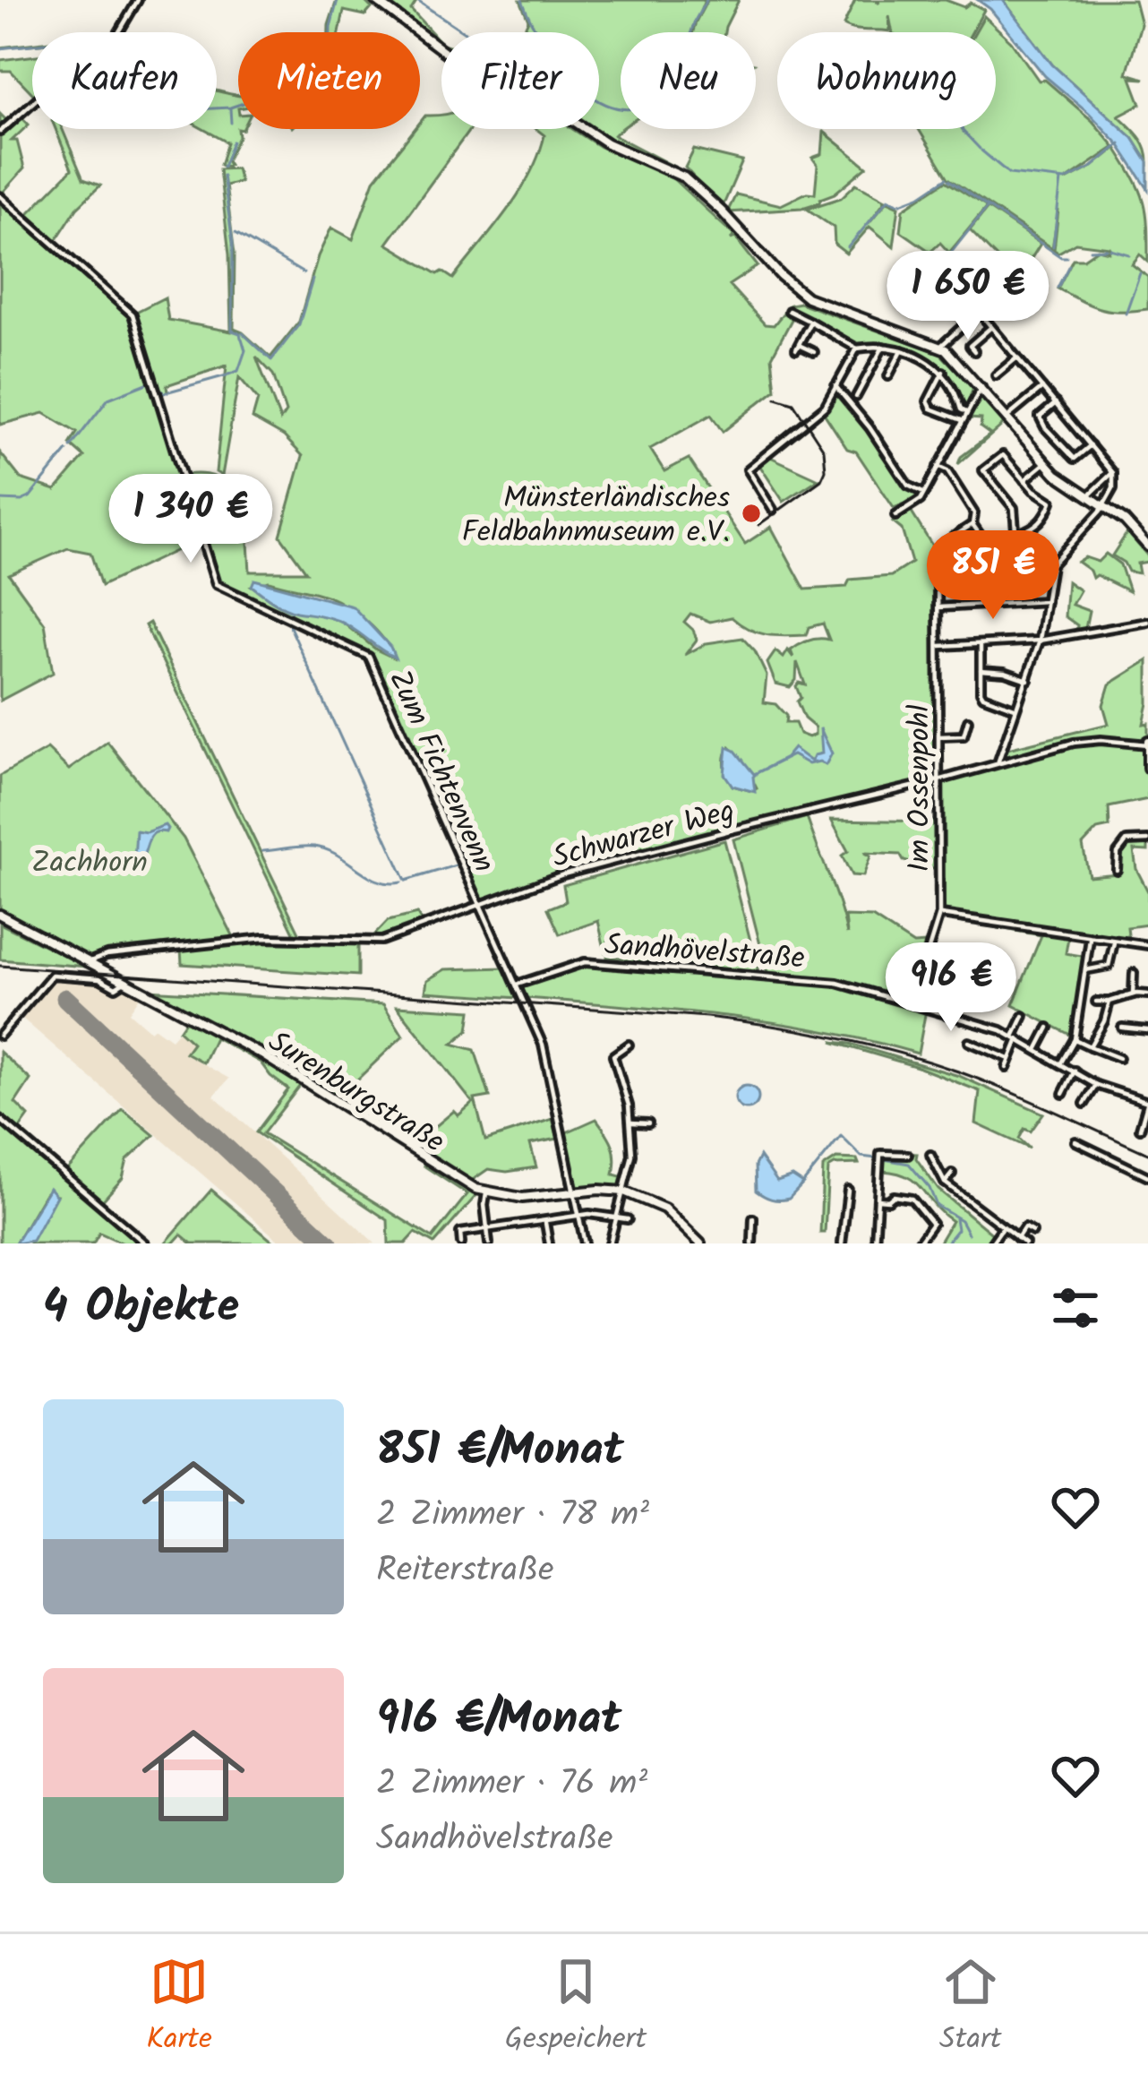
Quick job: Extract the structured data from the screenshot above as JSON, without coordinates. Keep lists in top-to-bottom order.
{
  "streets": {
    "main road": ["Surenburgstraße"],
    "street": [
      "Zum Fichtenvenn",
      "Im Ossenpohl",
      "Schwarzer Weg",
      "Sandhövelstraße"
    ]
  },
  "crossings": [
    ["Zum Fichtenvenn", "Schwarzer Weg"],
    ["Zum Fichtenvenn", "Sandhövelstraße"],
    ["Zum Fichtenvenn", "Surenburgstraße"],
    ["Im Ossenpohl", "Schwarzer Weg"],
    ["Im Ossenpohl", "Sandhövelstraße"],
    ["Schwarzer Weg", "Surenburgstraße"]
  ],
  "parks": ["Zachhorn"],
  "places": ["Münsterländisches Feldbahnmuseum e.V."],
  "page": {
    "chip": [
      "Kaufen",
      "Mieten",
      "Filter",
      "Neu",
      "Wohnung"
    ],
    "price": [
      "1 650 €",
      "1 340 €",
      "851 €",
      "916 €"
    ],
    "heading": "4 Objekte",
    "list": [
      {
        "name": "851 €/Monat",
        "note": "2 Zimmer · 78 m² · Reiterstraße"
      },
      {
        "name": "916 €/Monat",
        "note": "2 Zimmer · 76 m² · Sandhövelstraße"
      }
    ],
    "tabs": ["Karte", "Gespeichert", "Start"]
  }
}
